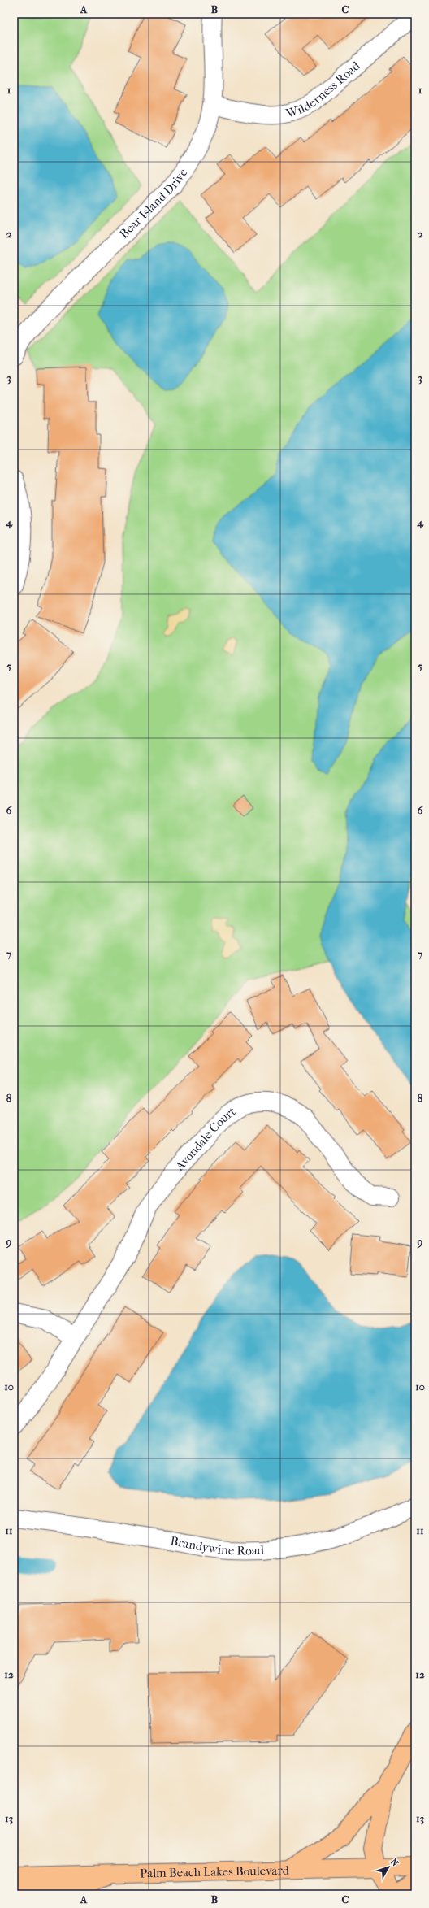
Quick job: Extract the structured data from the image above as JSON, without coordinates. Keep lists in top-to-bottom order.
{
  "streets": {
    "main road": ["Palm Beach Lakes Boulevard"],
    "street": [
      "Wilderness Road",
      "Bear Island Drive",
      "Avondale Court",
      "Brandywine Road"
    ]
  },
  "crossings": [
    ["Wilderness Road", "Bear Island Drive"]
  ],
  "north": "top right",
  "grid": {
    "columns": ["A", "B", "C"],
    "rows": [
      "1",
      "2",
      "3",
      "4",
      "5",
      "6",
      "7",
      "8",
      "9",
      "10",
      "11",
      "12",
      "13"
    ]
  }
}
